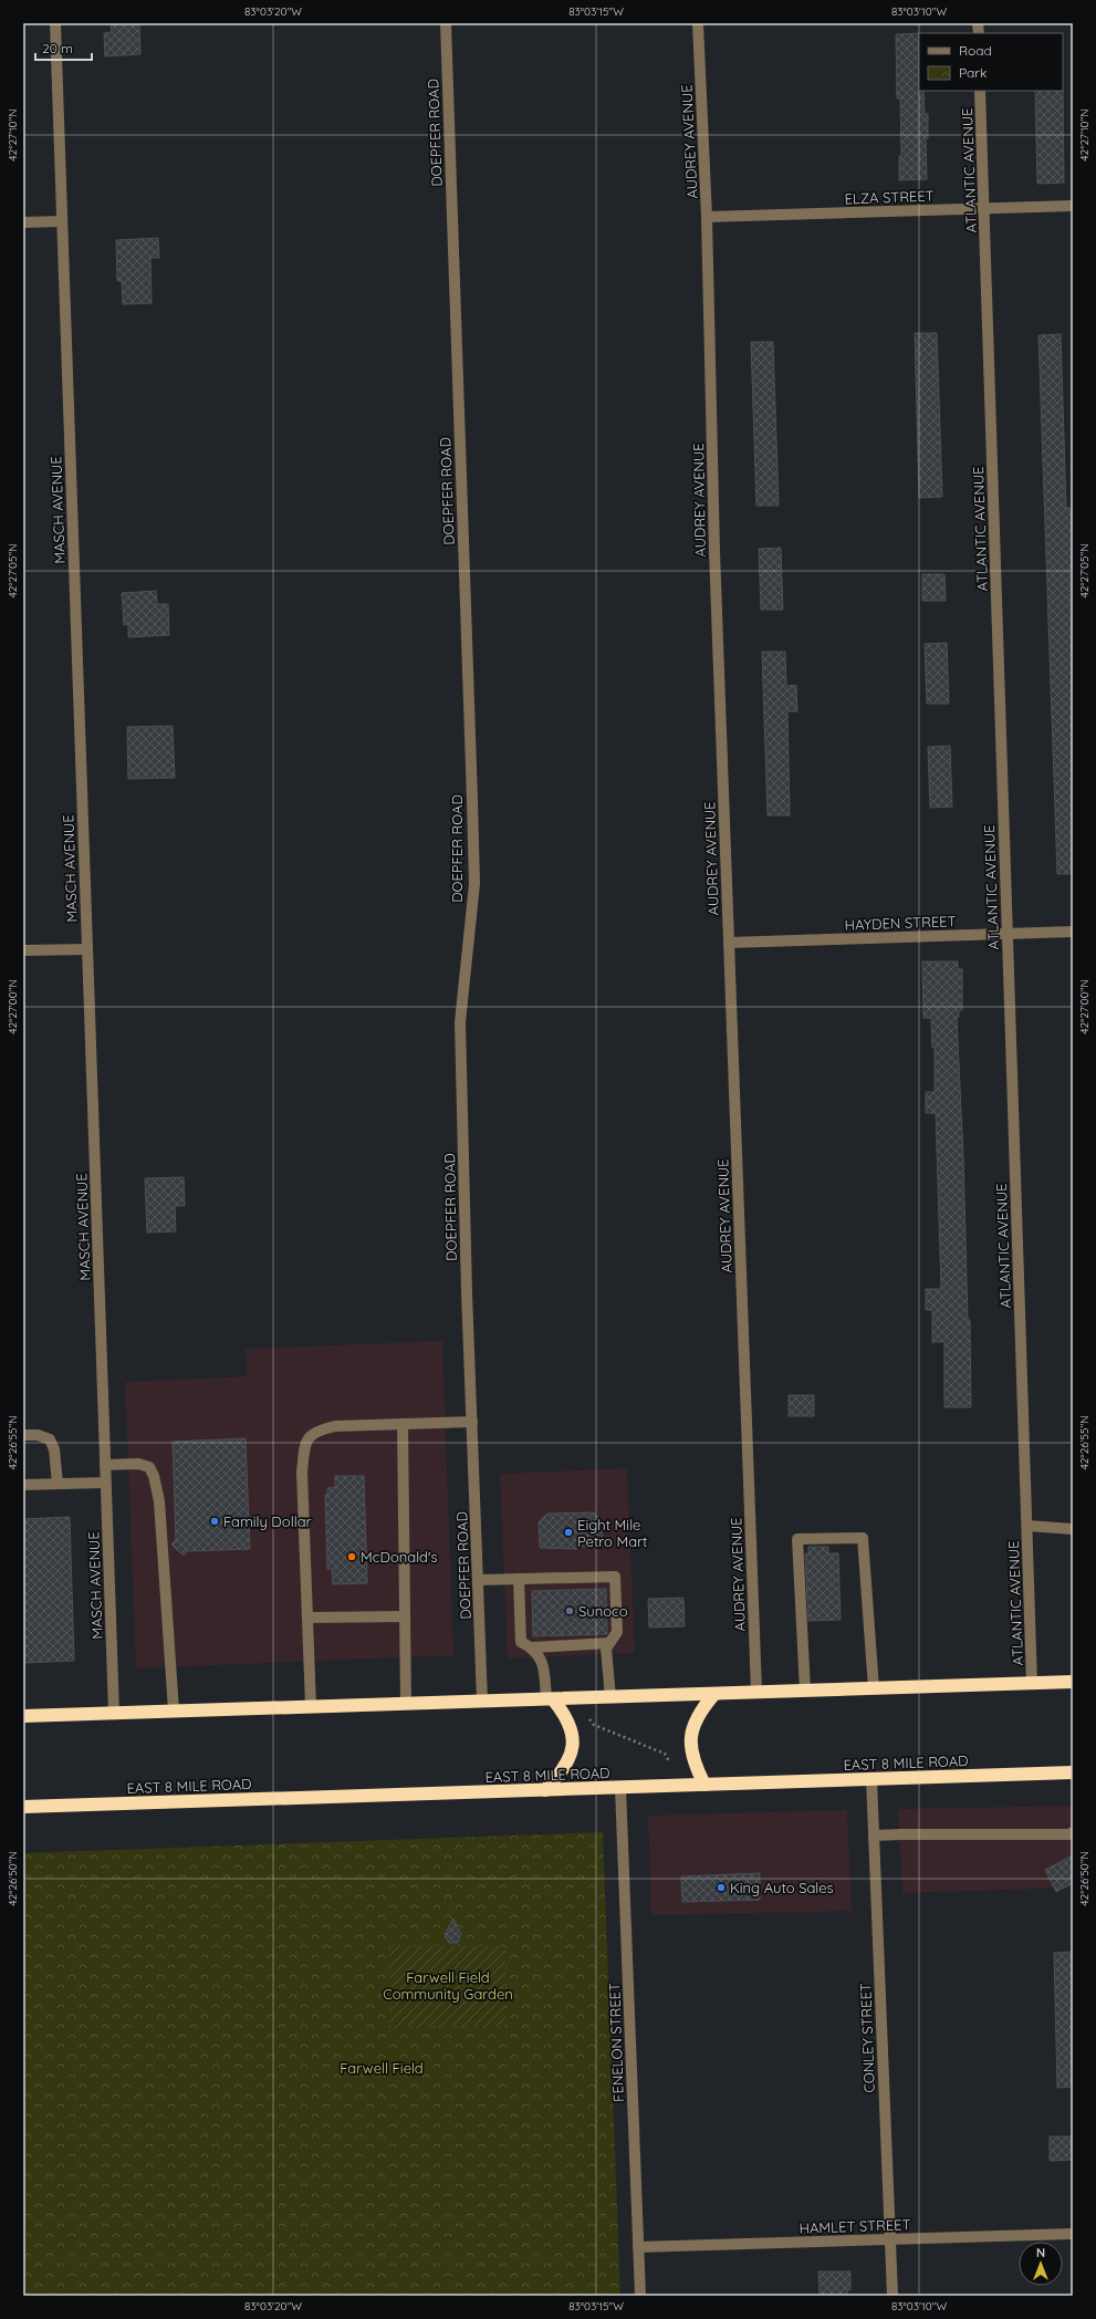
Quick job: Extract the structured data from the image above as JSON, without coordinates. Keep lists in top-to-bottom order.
{
  "streets": {
    "highway": ["EAST 8 MILE ROAD"],
    "street": [
      "DOEPFER ROAD",
      "AUDREY AVENUE",
      "ATLANTIC AVENUE",
      "ELZA STREET",
      "MASCH AVENUE",
      "HAYDEN STREET",
      "CONLEY STREET",
      "FENELON STREET",
      "HAMLET STREET"
    ]
  },
  "crossings": [
    ["AUDREY AVENUE", "ELZA STREET"],
    ["AUDREY AVENUE", "HAYDEN STREET"],
    ["ATLANTIC AVENUE", "ELZA STREET"],
    ["ATLANTIC AVENUE", "HAYDEN STREET"],
    ["EAST 8 MILE ROAD", "CONLEY STREET"],
    ["EAST 8 MILE ROAD", "FENELON STREET"],
    ["CONLEY STREET", "HAMLET STREET"],
    ["FENELON STREET", "HAMLET STREET"]
  ],
  "parks": ["Farwell Field Community Garden", "Farwell Field"],
  "places": [
    "Family Dollar",
    "Eight Mile Petro Mart",
    "McDonald's",
    "Sunoco",
    "King Auto Sales"
  ],
  "legend": ["Road", "Park"],
  "scale_bar": "20 m",
  "north": "top",
  "coordinates": [
    "83°03'20\"W",
    "83°03'15\"W",
    "83°03'10\"W",
    "42°27'10\"N",
    "42°27'05\"N",
    "42°27'00\"N",
    "42°26'55\"N",
    "42°26'50\"N"
  ]
}
